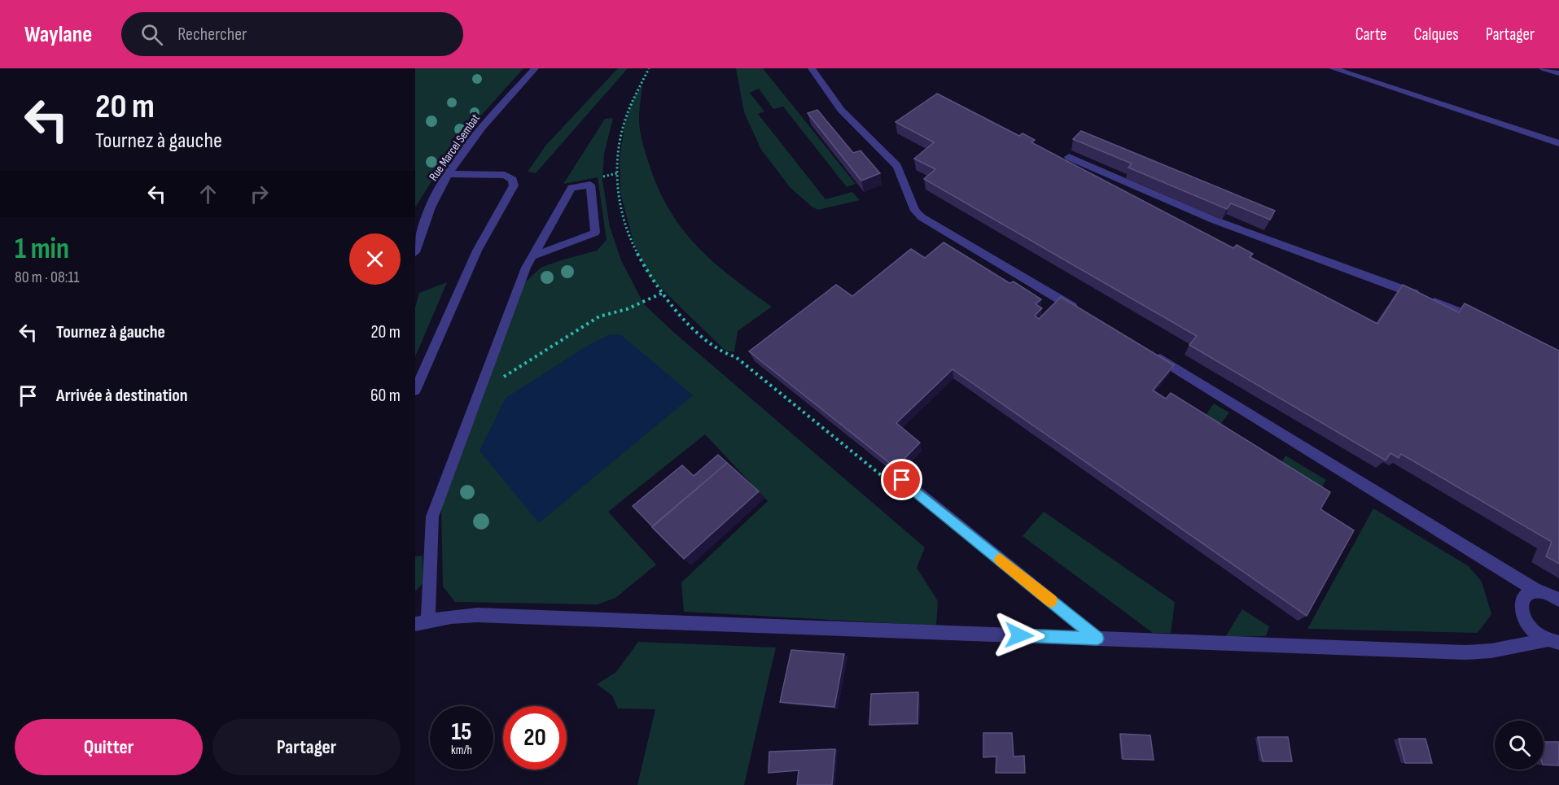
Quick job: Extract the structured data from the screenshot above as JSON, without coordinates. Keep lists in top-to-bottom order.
{
  "streets": {
    "street": ["Rue Marcel Sembat"]
  },
  "page": {
    "header": "Waylane",
    "search": "Rechercher",
    "nav": ["Carte", "Calques", "Partager"],
    "turn": ["20 m", "Tournez à gauche"],
    "heading": ["1 min", "80 m · 08:11"],
    "list": [
      {
        "name": "Tournez à gauche",
        "value": "20 m"
      },
      {
        "name": "Arrivée à destination",
        "value": "60 m"
      }
    ],
    "speed": "15 km/h",
    "limit": "20",
    "buttons": ["Quitter", "Partager"]
  }
}
